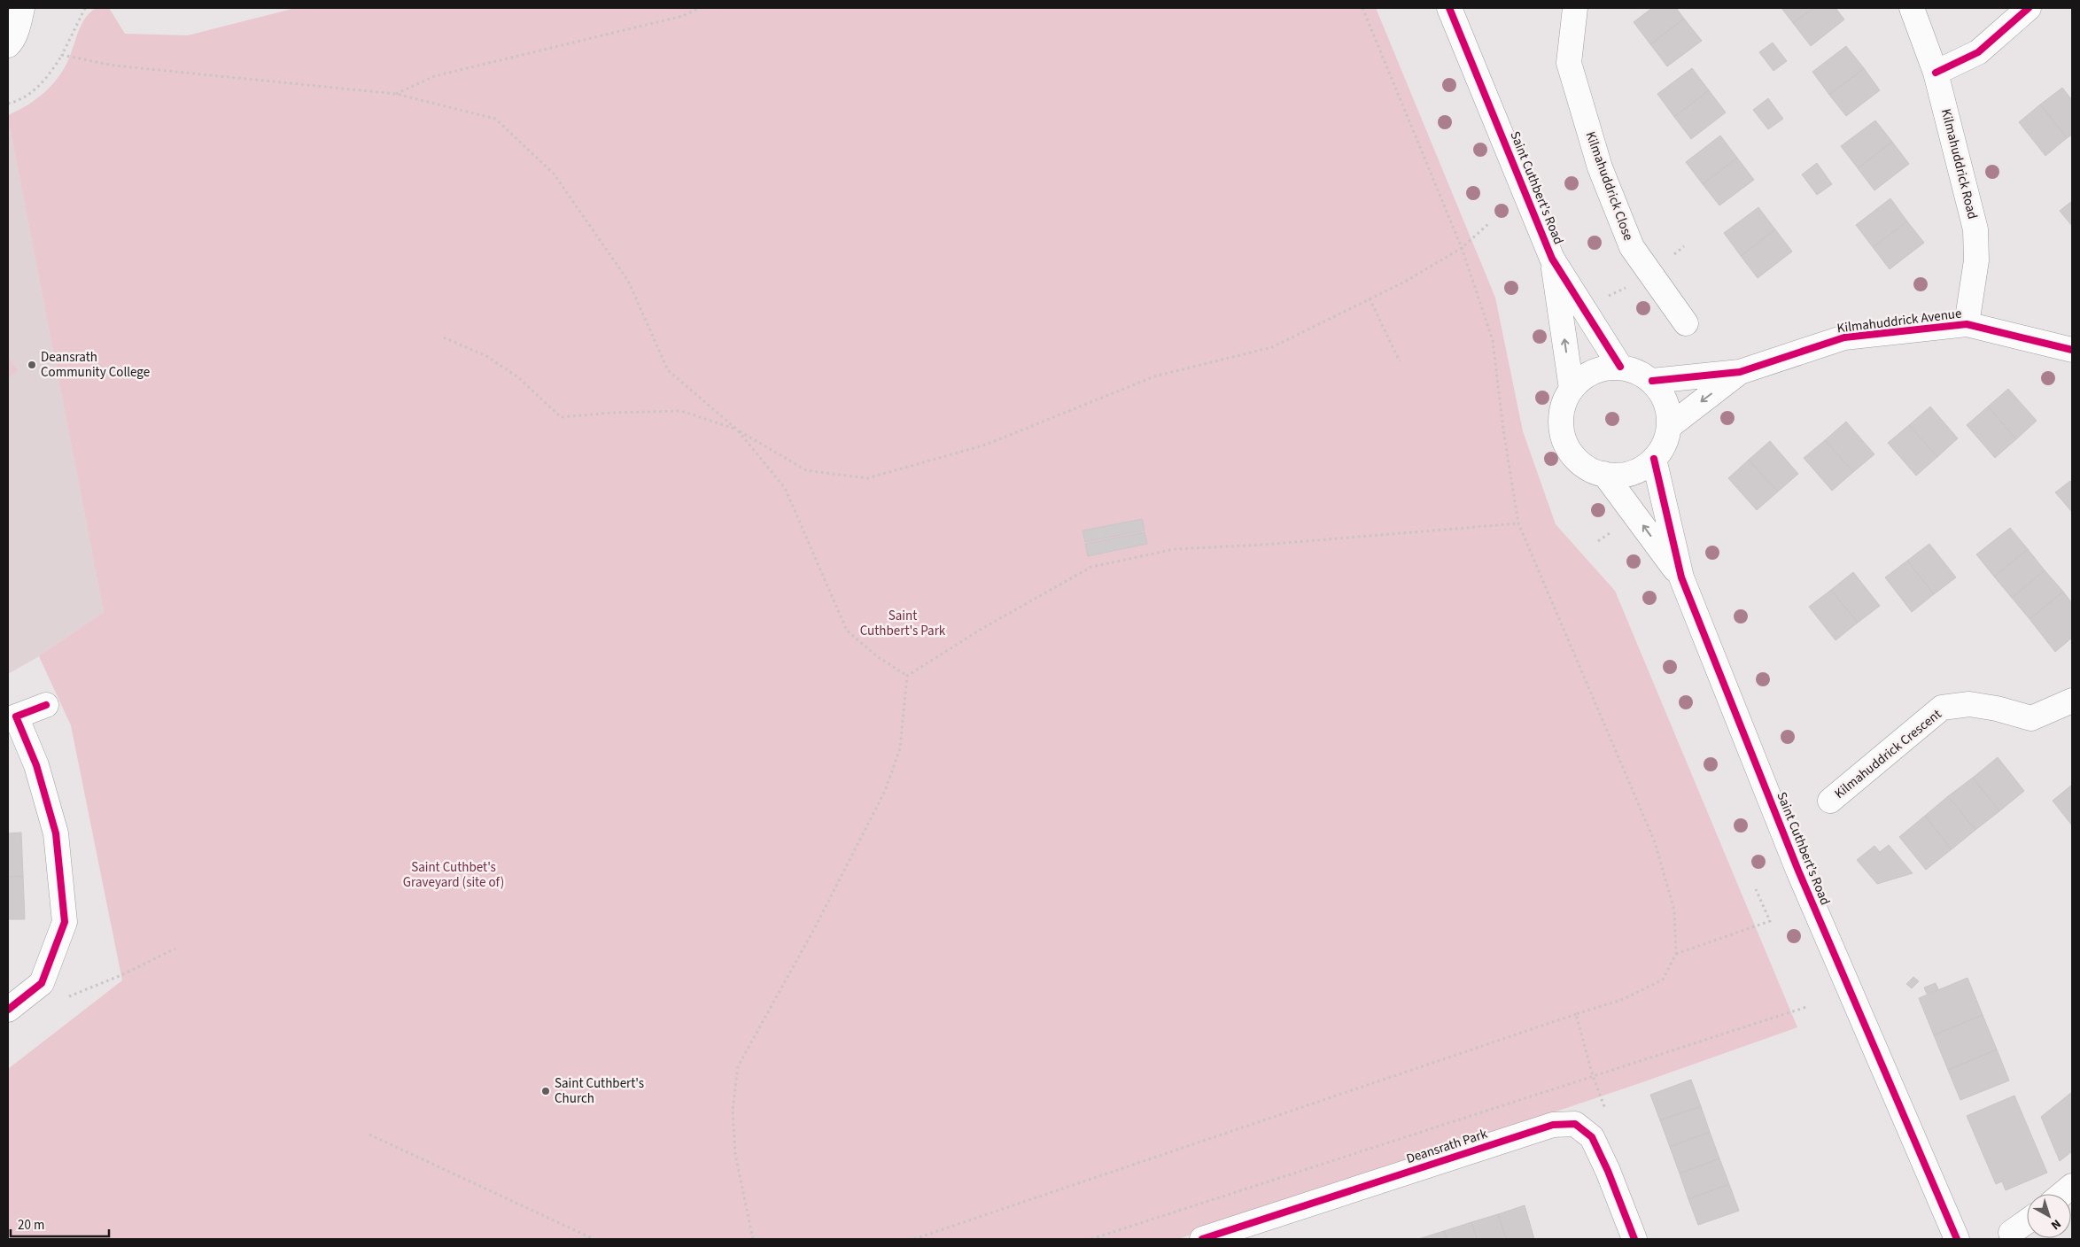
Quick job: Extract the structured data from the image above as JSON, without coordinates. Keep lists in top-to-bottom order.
{
  "streets": {
    "street": [
      "Kilmahuddrick Road",
      "Kilmahuddrick Close",
      "Saint Cuthbert’s Road",
      "Kilmahuddrick Avenue",
      "Kilmahuddrick Crescent",
      "Deansrath Park"
    ]
  },
  "crossings": [
    ["Kilmahuddrick Road", "Kilmahuddrick Avenue"],
    ["Saint Cuthbert’s Road", "Kilmahuddrick Avenue"]
  ],
  "parks": ["Saint Cuthbert's Park", "Saint Cuthbet's Graveyard (site of)"],
  "places": ["Deansrath Community College", "Saint Cuthbert's Church"],
  "scale_bar": "20 m",
  "north": "bottom right"
}
